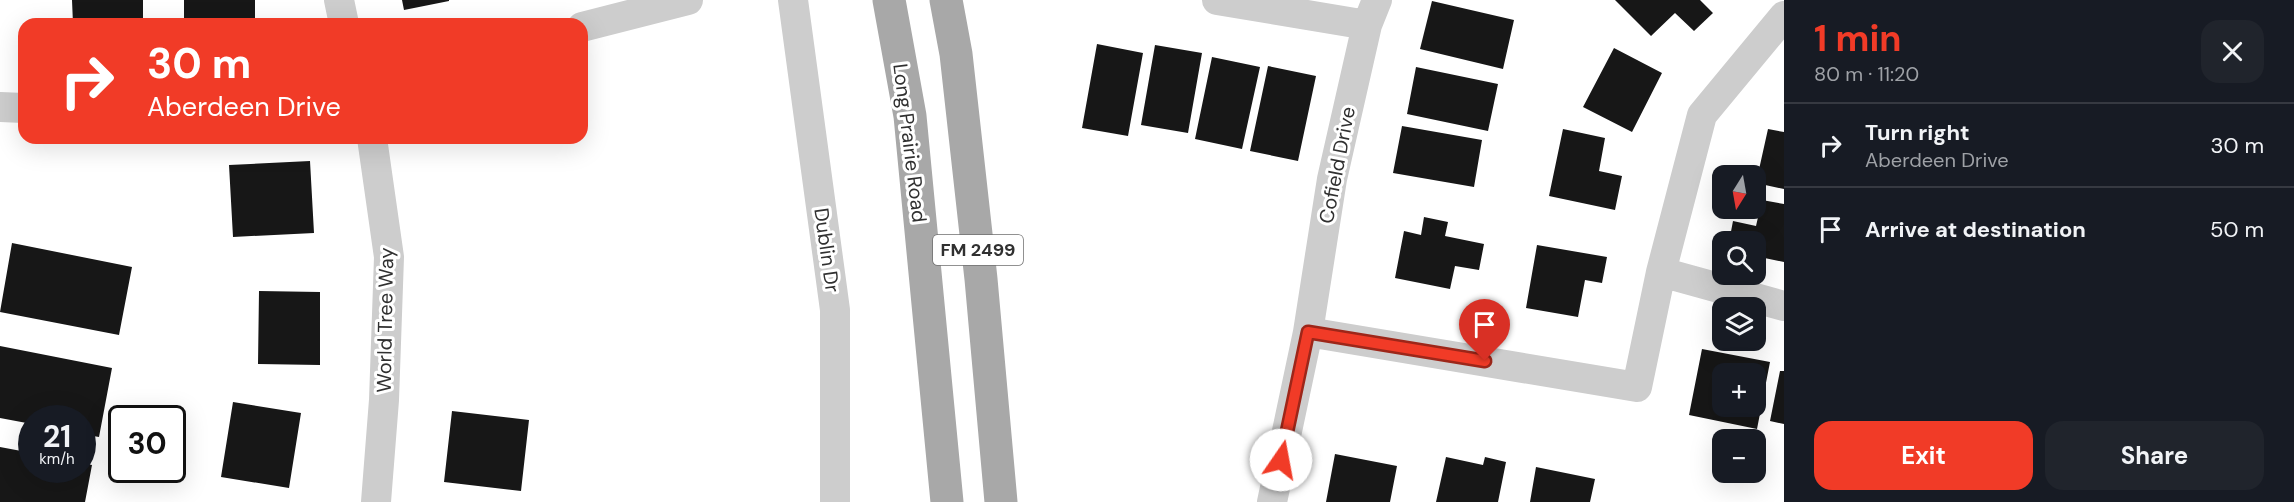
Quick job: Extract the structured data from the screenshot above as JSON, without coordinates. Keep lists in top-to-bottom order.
{
  "streets": {
    "main road": ["Long Prairie Road", "FM 2499"],
    "street": ["Cofield Drive", "Dublin Dr", "World Tree Way"]
  },
  "north": "bottom",
  "page": {
    "heading": ["1 min", "80 m · 11:20"],
    "turn": ["30 m", "Aberdeen Drive"],
    "list": [
      {
        "name": "Turn right",
        "note": "Aberdeen Drive",
        "value": "30 m"
      },
      {
        "name": "Arrive at destination",
        "value": "50 m"
      }
    ],
    "map_buttons": ["+", "−"],
    "speed": "21 km/h",
    "limit": "30",
    "buttons": ["Exit", "Share"]
  }
}
